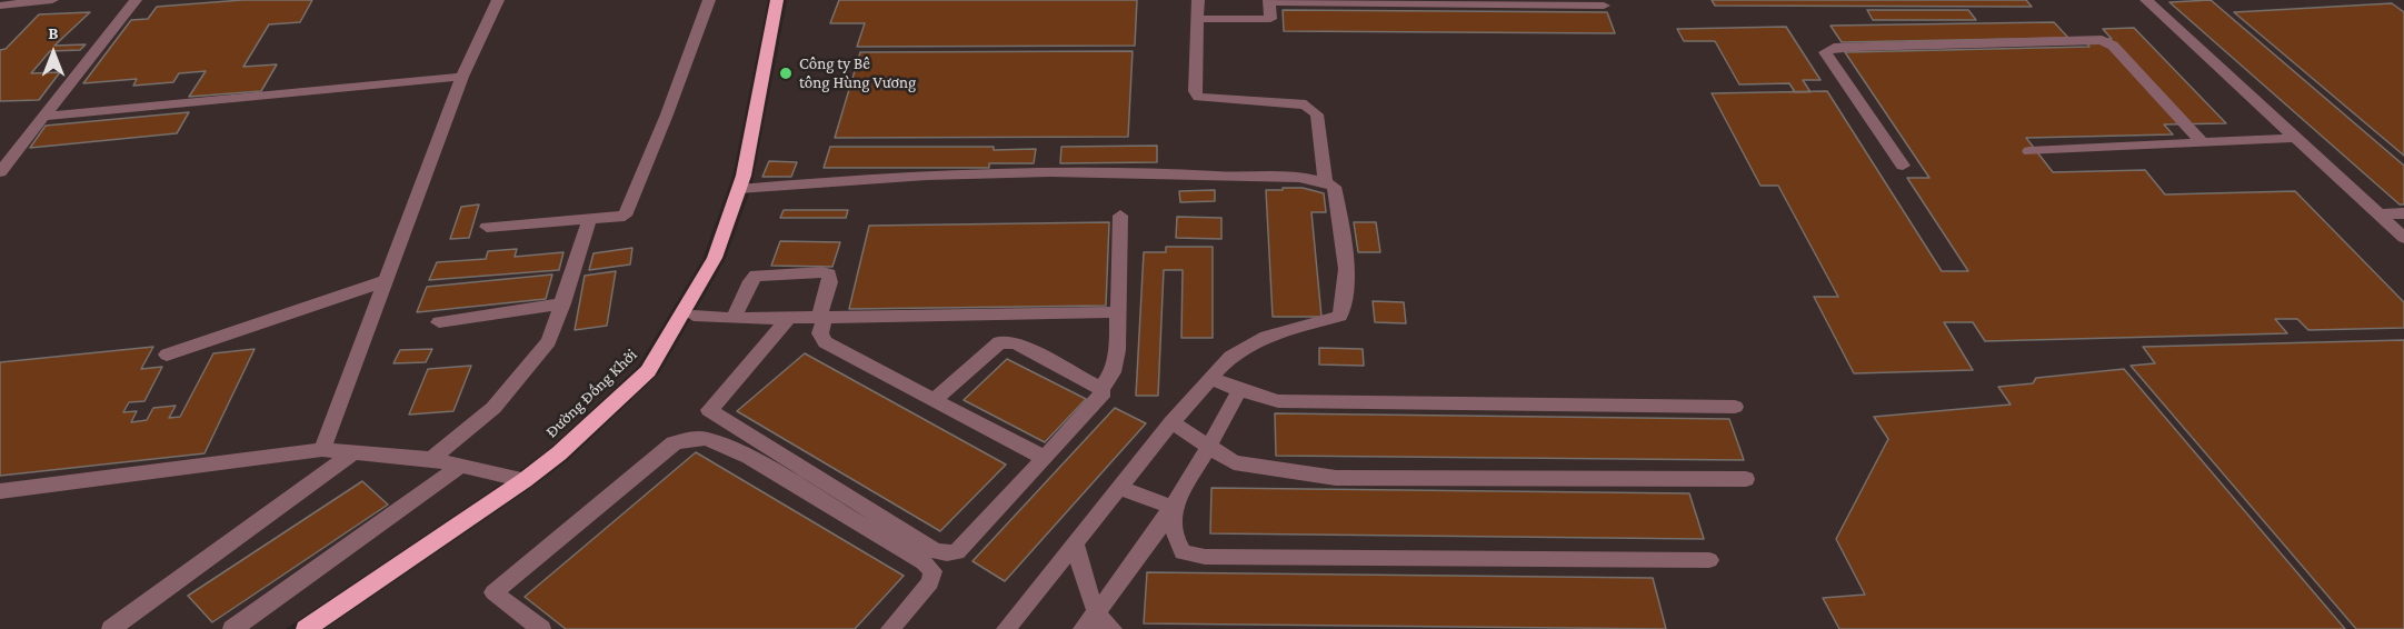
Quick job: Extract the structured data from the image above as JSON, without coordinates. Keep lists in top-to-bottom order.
{
  "streets": {
    "main road": ["Đường Đồng Khởi"]
  },
  "places": ["Công ty Bê tông Hùng Vương"],
  "north": "top"
}
